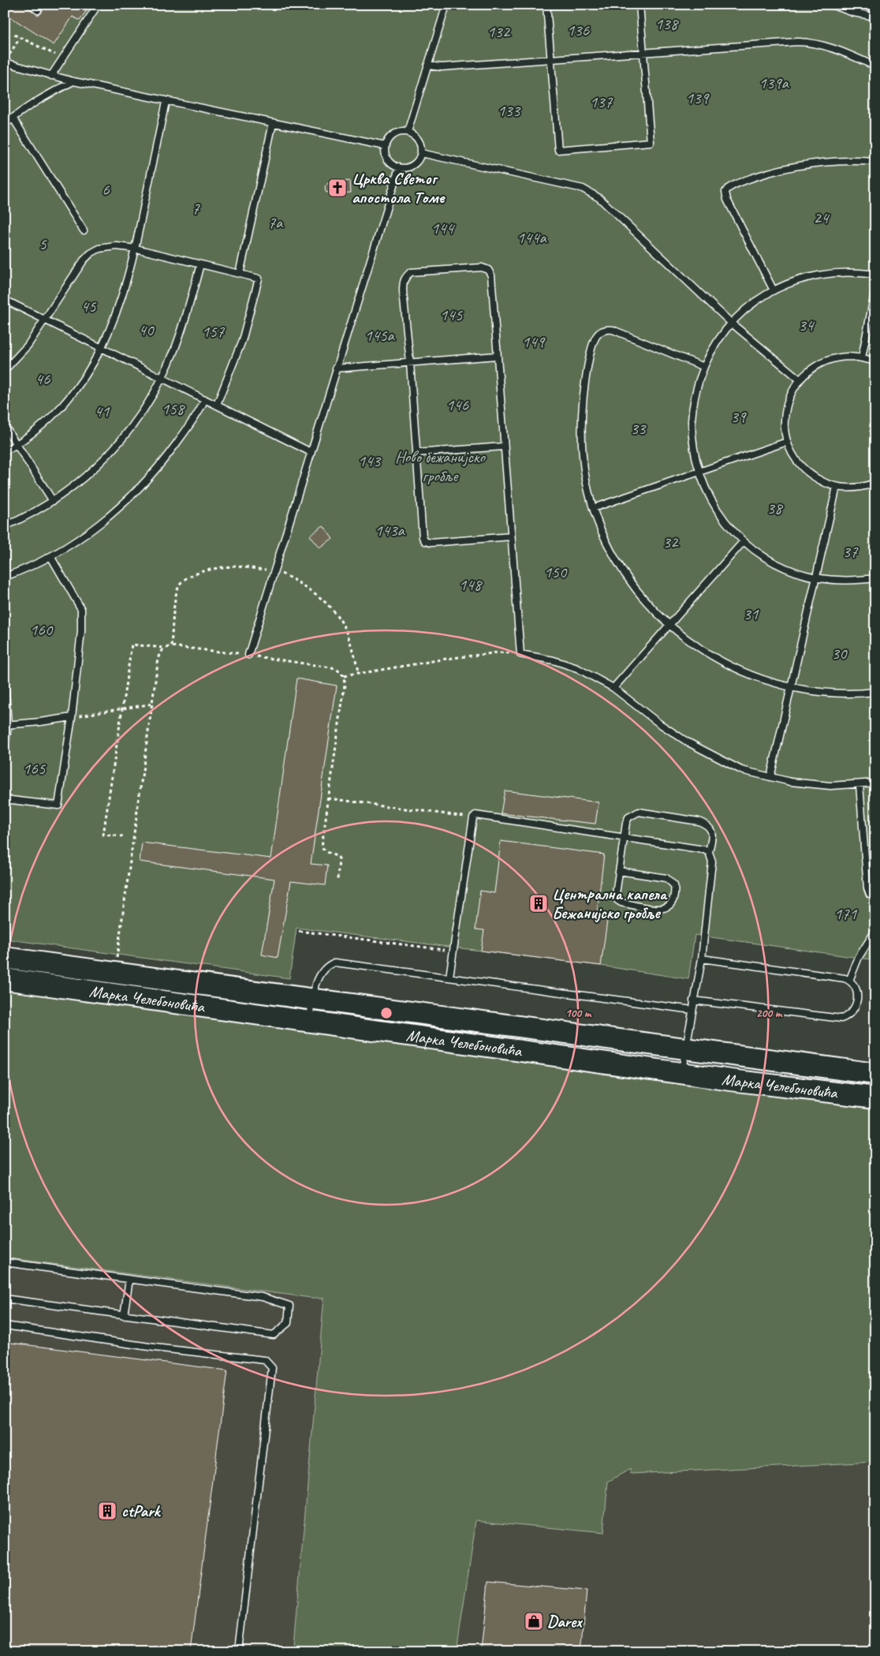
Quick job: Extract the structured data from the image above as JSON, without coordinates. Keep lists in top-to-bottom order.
{
  "streets": {
    "main road": ["Марка Челебоновића"]
  },
  "parks": [
    "138",
    "136",
    "132",
    "139a",
    "139",
    "137",
    "133",
    "6",
    "7",
    "24",
    "7a",
    "144",
    "144a",
    "5",
    "45",
    "145",
    "34",
    "40",
    "157",
    "145a",
    "149",
    "46",
    "146",
    "158",
    "41",
    "39",
    "33",
    "Ново бежанијско гробље",
    "143",
    "38",
    "143a",
    "32",
    "37",
    "150",
    "148",
    "31",
    "160",
    "30",
    "165",
    "171"
  ],
  "places": {
    "church": ["Црква Светог апостола Томе"],
    "building": ["Централна капела Бежанијско гробље", "ctPark"],
    "shop": ["Darex"]
  },
  "rings": ["100 m", "200 m"]
}
